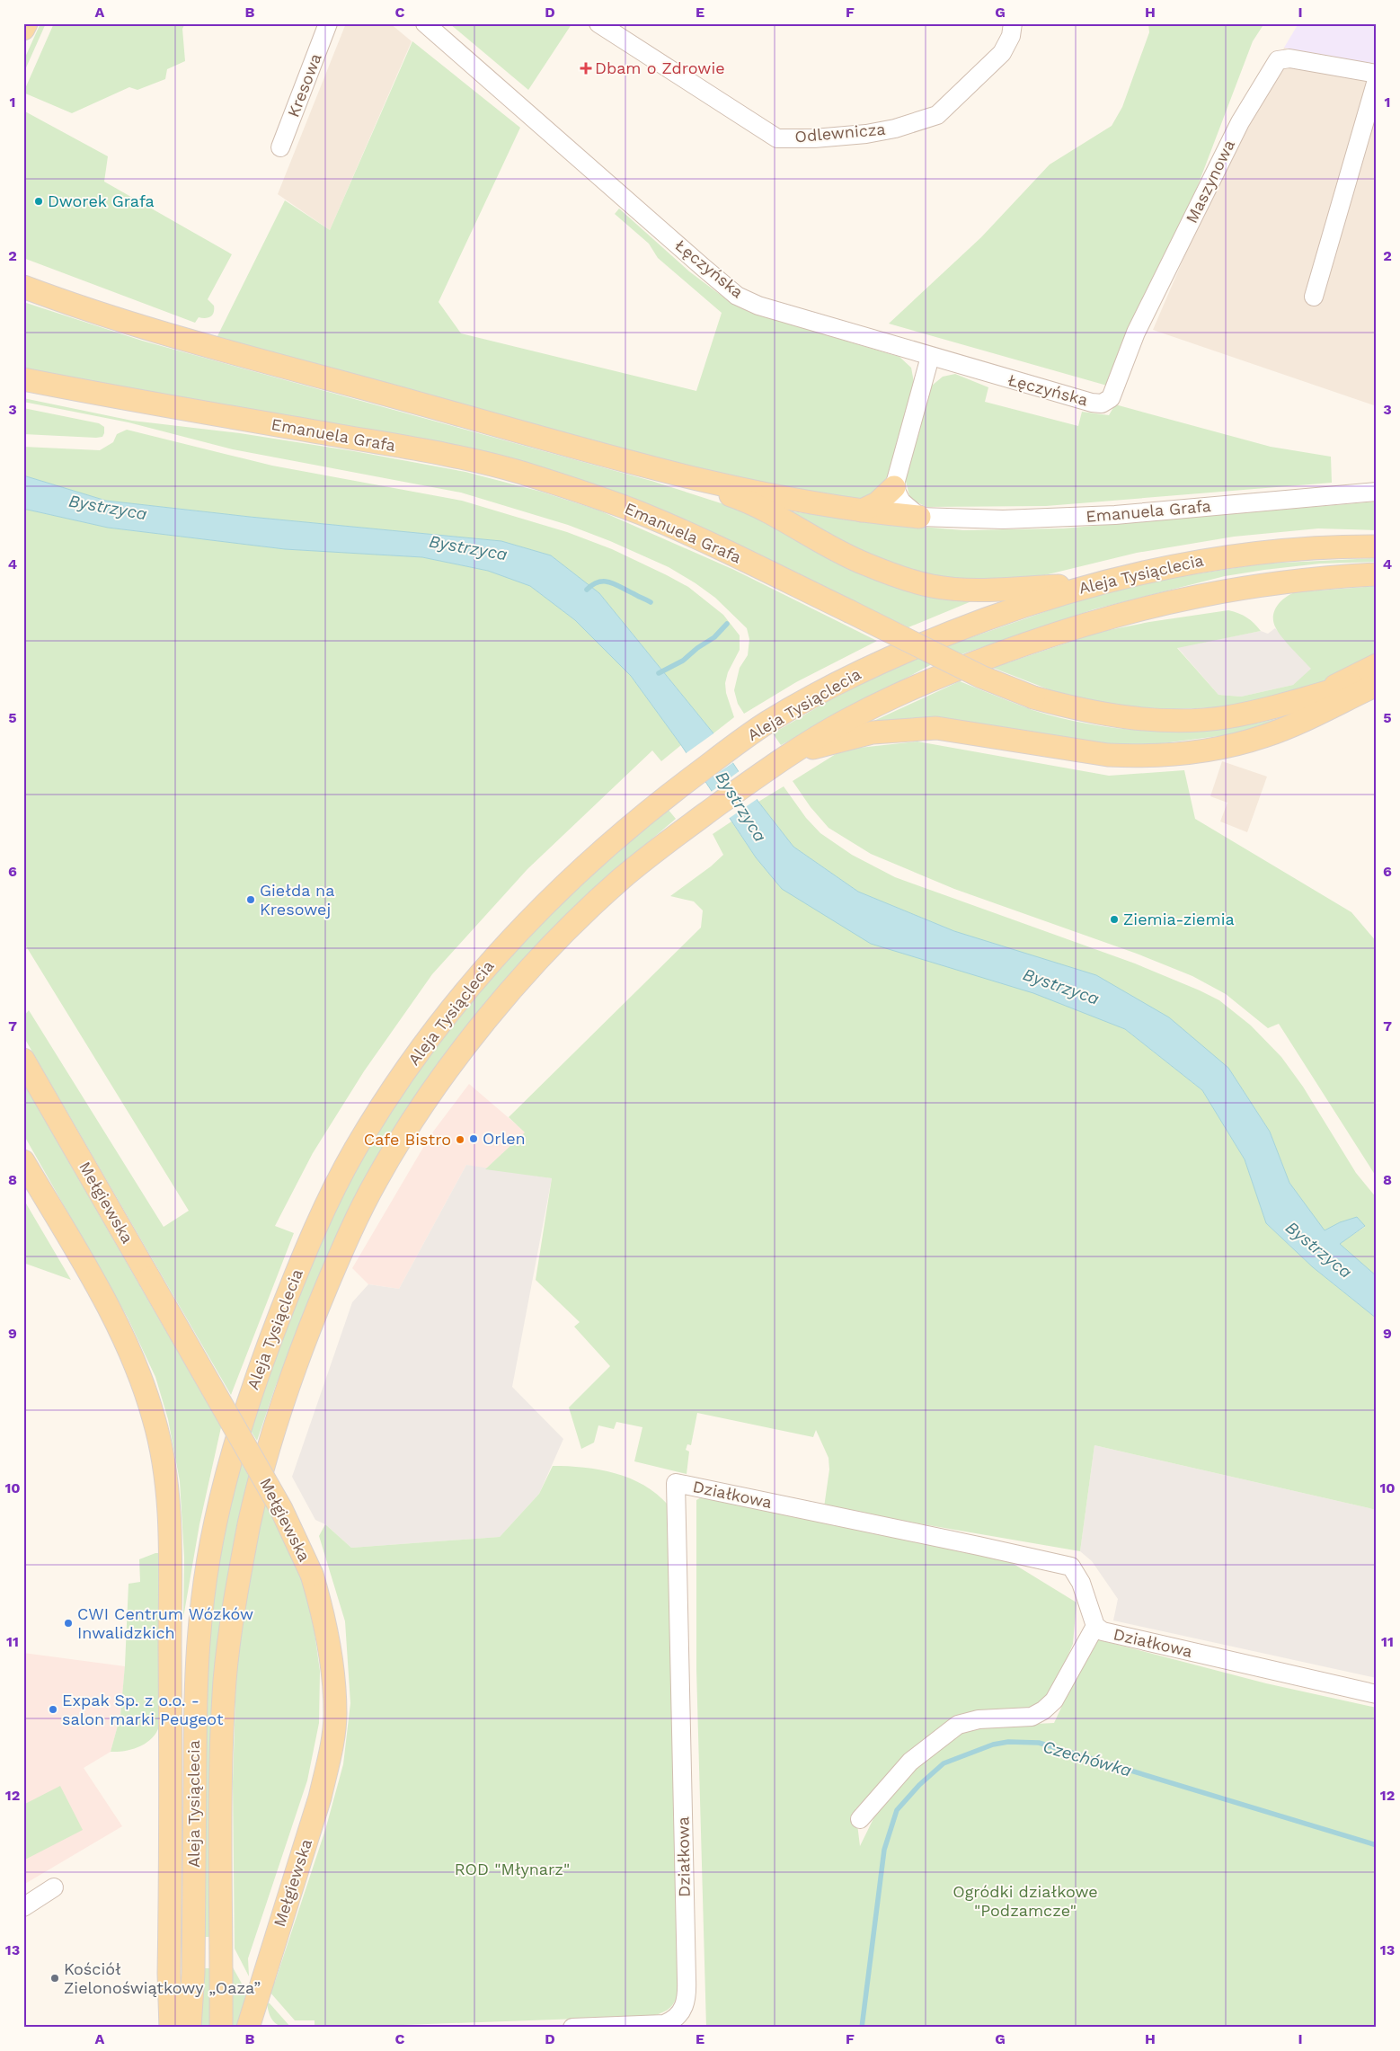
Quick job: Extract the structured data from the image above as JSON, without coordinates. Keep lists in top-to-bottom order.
{
  "streets": {
    "main road": ["Emanuela Grafa", "Aleja Tysiąclecia", "Mełgiewska"],
    "street": [
      "Kresowa",
      "Odlewnicza",
      "Maszynowa",
      "Łęczyńska",
      "Działkowa"
    ]
  },
  "crossings": [
    ["Maszynowa", "Łęczyńska"]
  ],
  "water": ["Bystrzyca", "Czechówka"],
  "parks": ["ROD \"Młynarz\"", "Ogródki działkowe \"Podzamcze\""],
  "places": {
    "health": ["Dbam o Zdrowie"],
    "other": [
      "Dworek Grafa",
      "Giełda na Kresowej",
      "Ziemia-ziemia",
      "Orlen",
      "Cafe Bistro",
      "CWI Centrum Wózków Inwalidzkich",
      "Expak Sp. z o.o. - salon marki Peugeot",
      "Kościół Zielonoświątkowy „Oaza”"
    ]
  },
  "grid": {
    "columns": [
      "A",
      "B",
      "C",
      "D",
      "E",
      "F",
      "G",
      "H",
      "I"
    ],
    "rows": [
      "1",
      "2",
      "3",
      "4",
      "5",
      "6",
      "7",
      "8",
      "9",
      "10",
      "11",
      "12",
      "13"
    ]
  }
}
